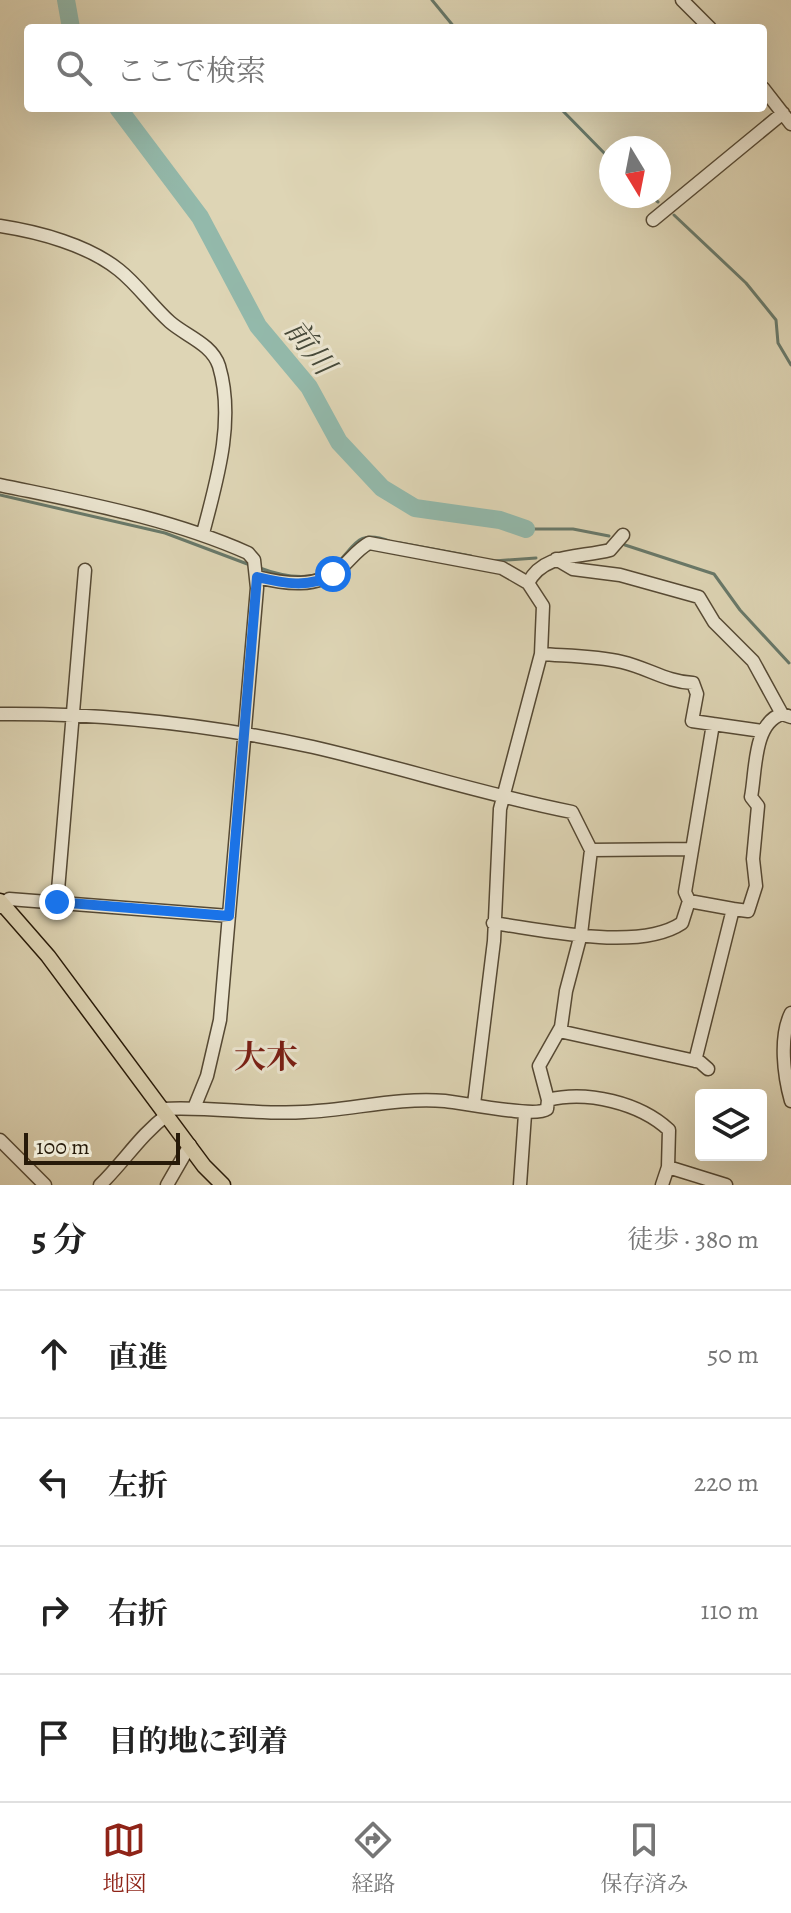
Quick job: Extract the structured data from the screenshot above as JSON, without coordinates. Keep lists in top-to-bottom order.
{
  "districts": ["大木"],
  "water": ["前川"],
  "scale_bar": "100 m",
  "north": "bottom",
  "page": {
    "search": "ここで検索",
    "scale": "100 m",
    "heading": ["5 分", "徒歩 · 380 m"],
    "list": [
      ["直進", "50 m"],
      ["左折", "220 m"],
      ["右折", "110 m"],
      "目的地に到着"
    ],
    "nav": ["地図", "経路", "保存済み"]
  }
}
